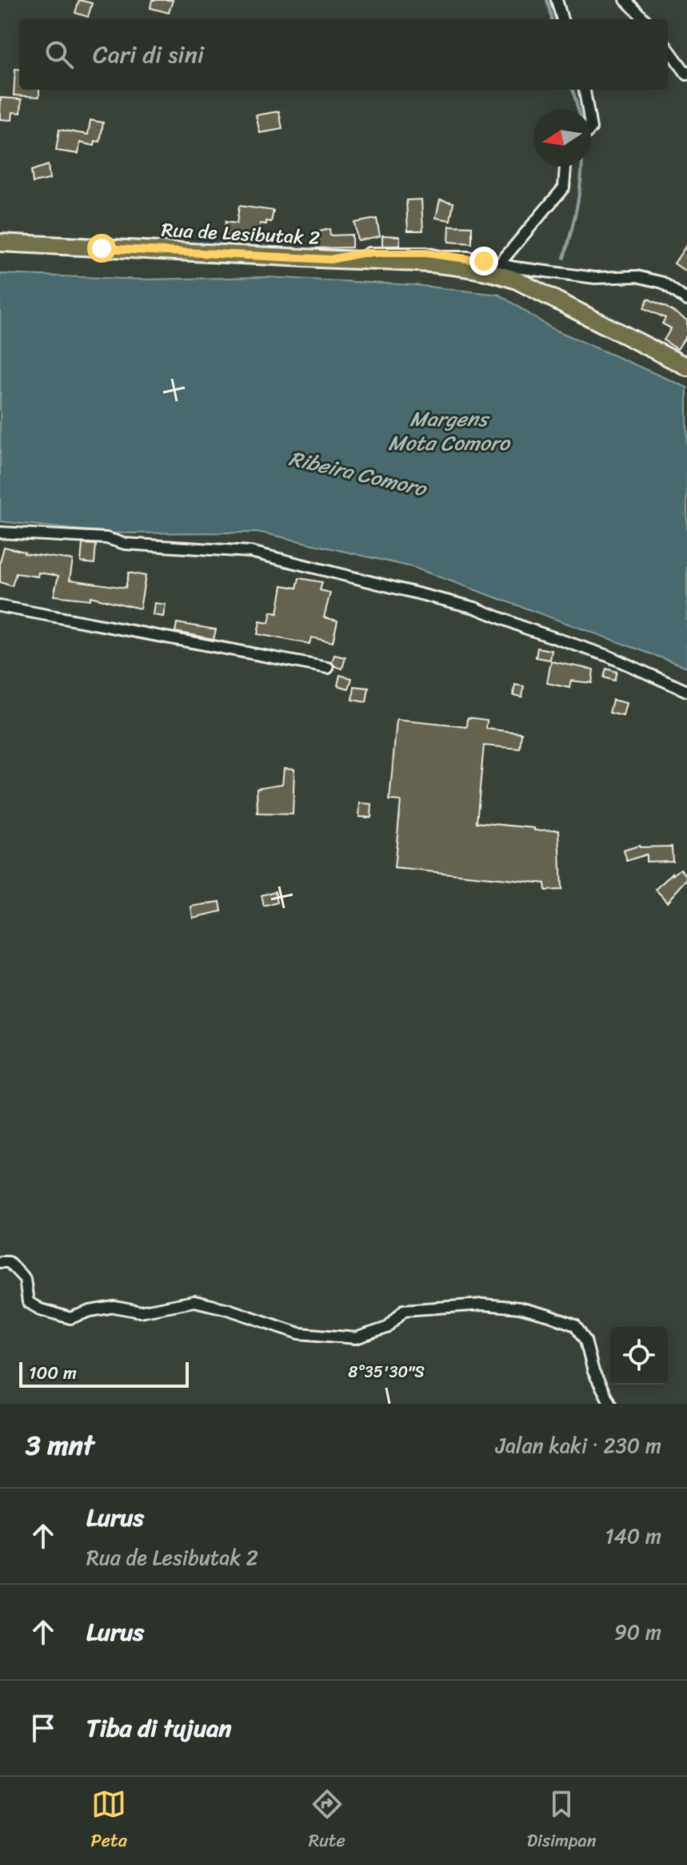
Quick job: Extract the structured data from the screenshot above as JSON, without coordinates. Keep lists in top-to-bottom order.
{
  "streets": {
    "main road": ["Rua de Lesibutak 2"]
  },
  "water": ["Margens Mota Comoro", "Ribeira Comoro"],
  "scale_bar": "100 m",
  "north": "left",
  "page": {
    "search": "Cari di sini",
    "scale": "100 m",
    "heading": ["3 mnt", "Jalan kaki · 230 m"],
    "list": [
      ["Lurus", "Rua de Lesibutak 2", "140 m"],
      ["Lurus", "90 m"],
      "Tiba di tujuan"
    ],
    "nav": ["Peta", "Rute", "Disimpan"]
  },
  "coordinates": ["8°35'30\"S"]
}
